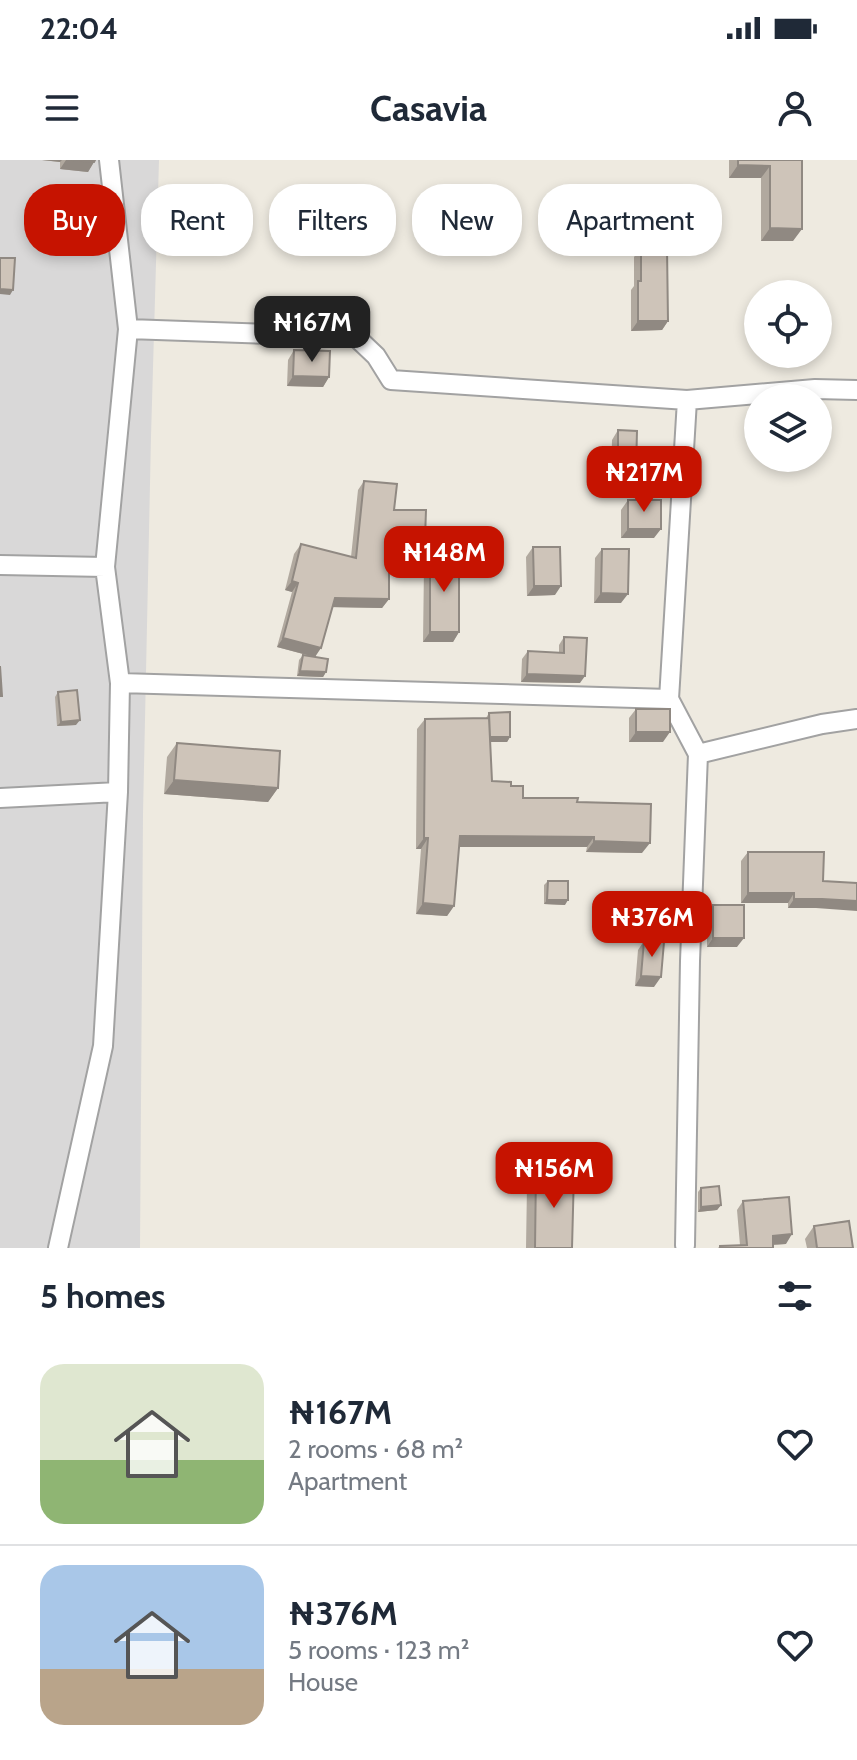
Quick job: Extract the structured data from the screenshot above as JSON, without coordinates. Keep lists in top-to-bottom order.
{
  "page": {
    "status": "22:04",
    "header": "Casavia",
    "chip": [
      "Buy",
      "Rent",
      "Filters",
      "New",
      "Apartment"
    ],
    "price": [
      "₦167M",
      "₦217M",
      "₦148M",
      "₦376M",
      "₦156M"
    ],
    "heading": "5 homes",
    "list": [
      {
        "name": "₦167M",
        "note": "2 rooms · 68 m² · Apartment"
      },
      {
        "name": "₦376M",
        "note": "5 rooms · 123 m² · House"
      }
    ]
  }
}
